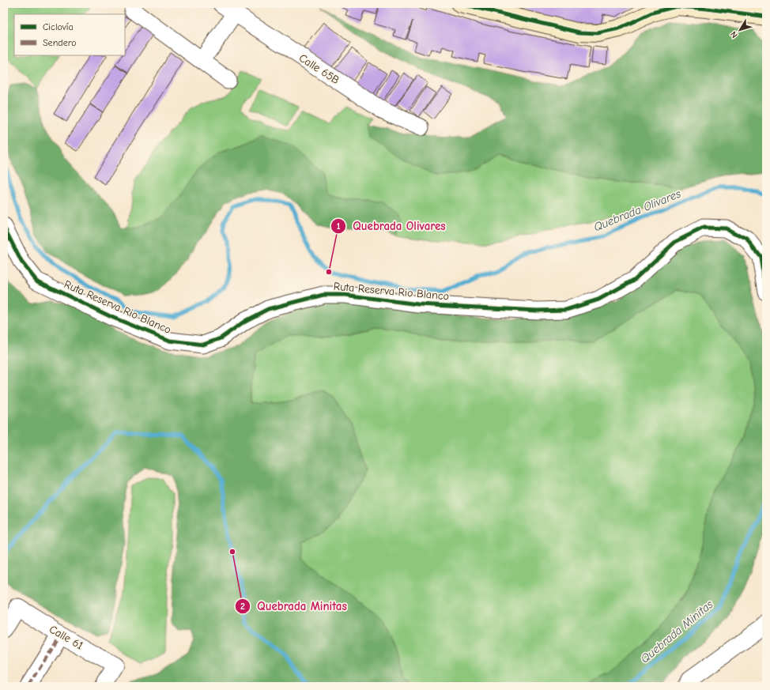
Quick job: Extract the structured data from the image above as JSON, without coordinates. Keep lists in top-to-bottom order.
{
  "streets": {
    "street": ["Calle 65B", "Ruta Reserva Rio Blanco", "Calle 61"]
  },
  "water": ["Quebrada Olivares", "Quebrada Minitas"],
  "places": ["Quebrada Olivares", "Quebrada Minitas"],
  "legend": ["Ciclovía", "Sendero"],
  "north": "bottom left"
}
